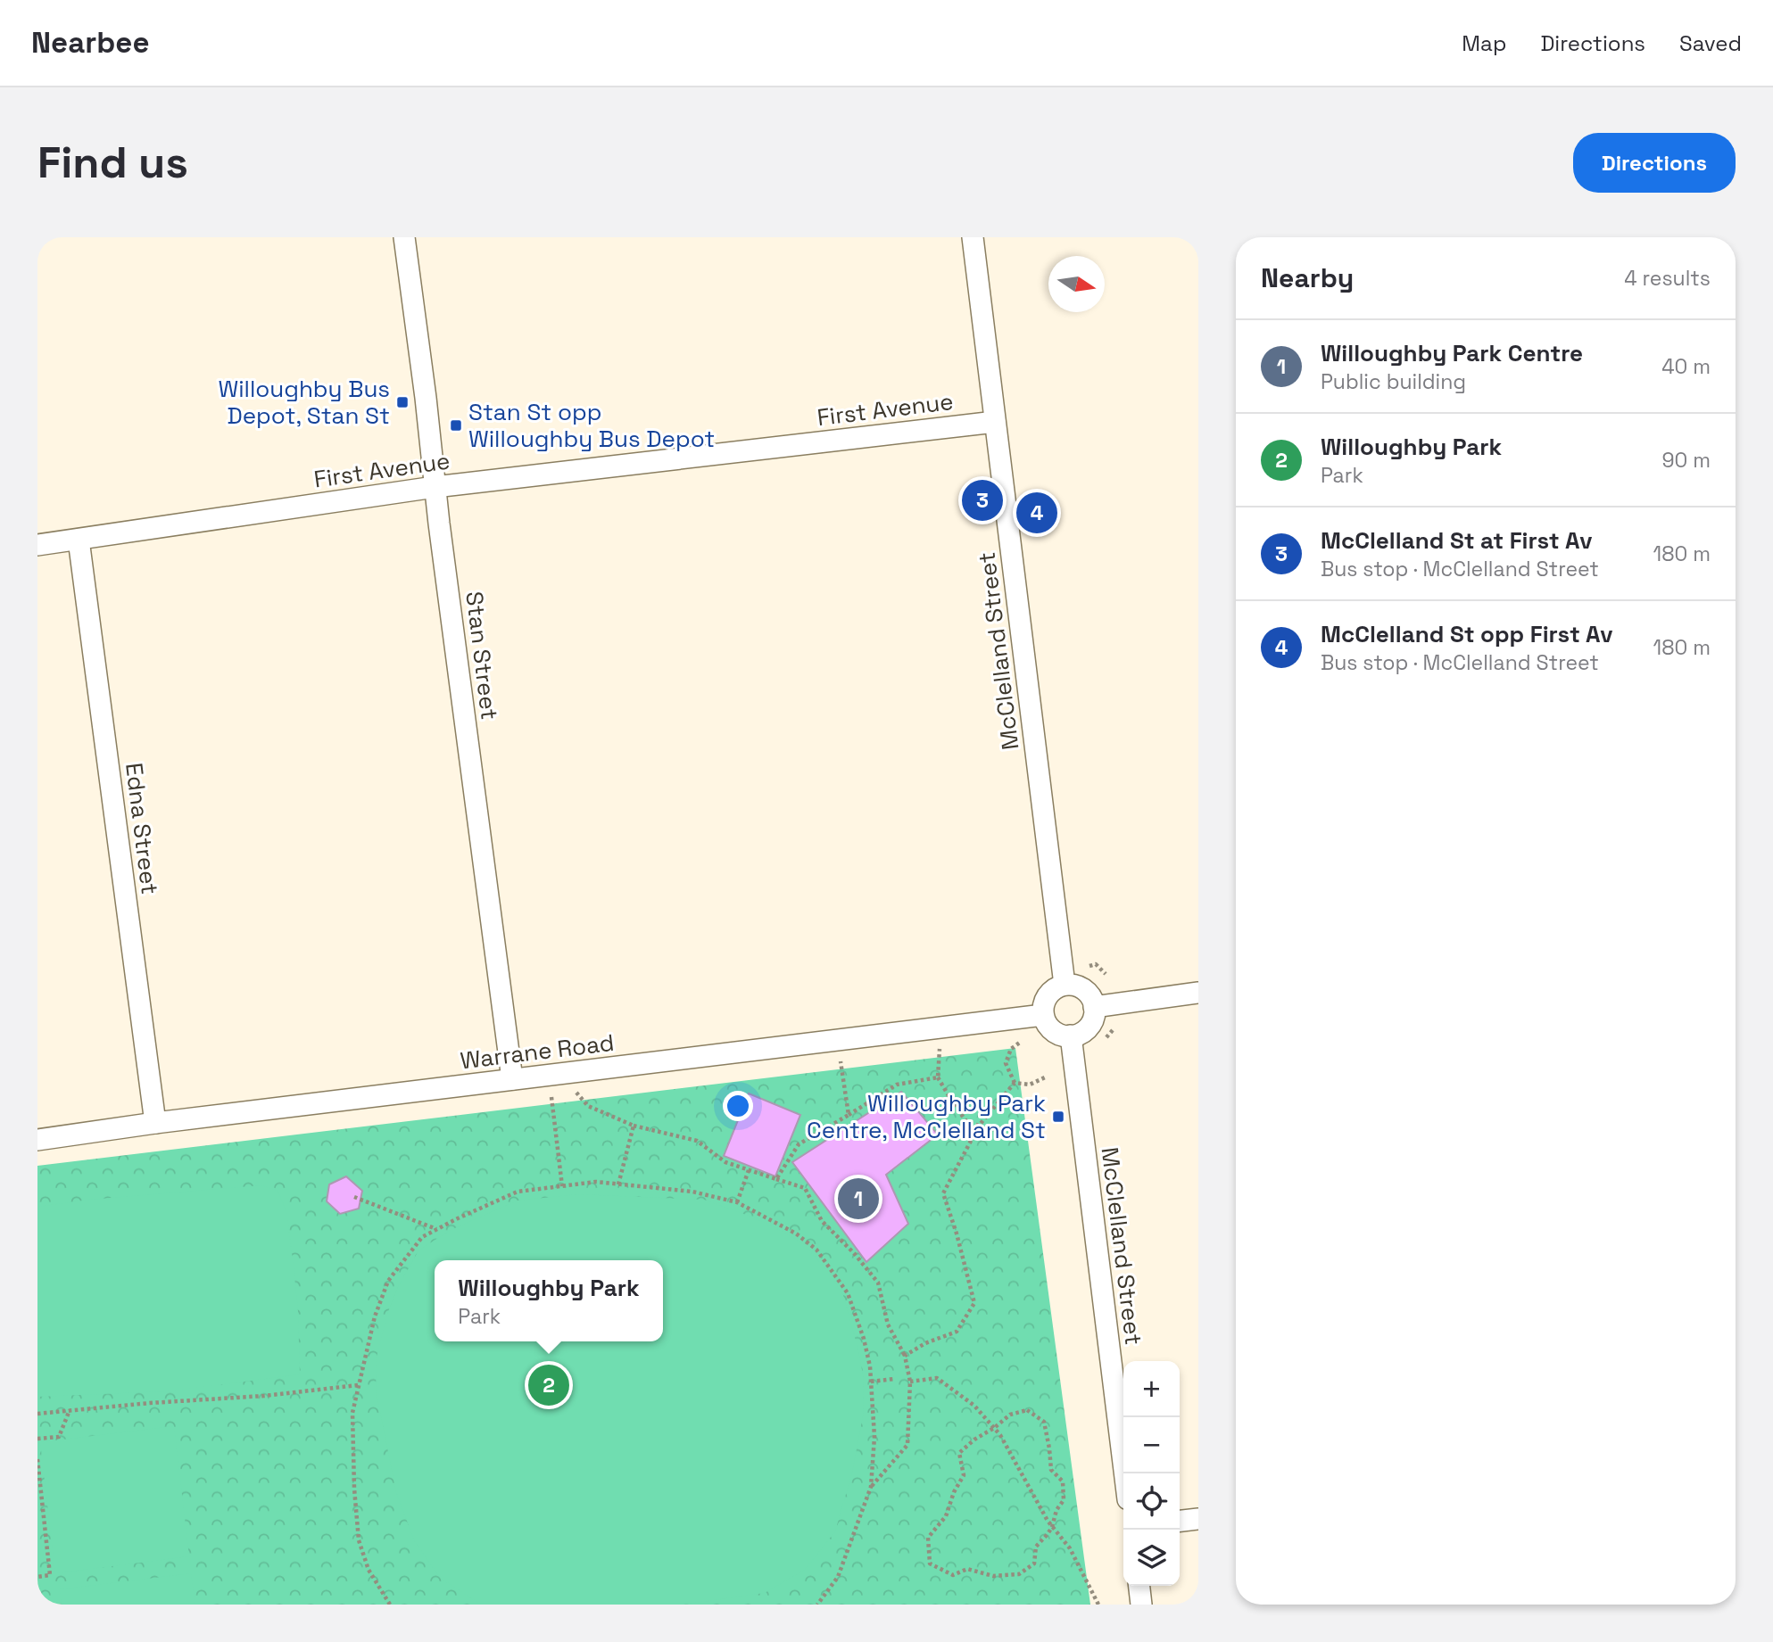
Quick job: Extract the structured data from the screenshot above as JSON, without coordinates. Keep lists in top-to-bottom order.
{
  "streets": {
    "street": [
      "First Avenue",
      "McClelland Street",
      "Stan Street",
      "Edna Street",
      "Warrane Road"
    ]
  },
  "crossings": [
    ["First Avenue", "McClelland Street"],
    ["First Avenue", "Stan Street"],
    ["First Avenue", "Edna Street"],
    ["McClelland Street", "Warrane Road"],
    ["Stan Street", "Warrane Road"],
    ["Edna Street", "Warrane Road"]
  ],
  "places": {
    "transit": ["Willoughby Bus Depot, Stan St", "Stan St opp Willoughby Bus Depot", "Willoughby Park Centre, McClelland St"]
  },
  "north": "right",
  "page": {
    "header": "Nearbee",
    "nav": ["Map", "Directions", "Saved"],
    "buttons": "Directions",
    "title": "Find us",
    "heading": ["Nearby", "4 results"],
    "list": [
      {
        "mark": "1",
        "name": "Willoughby Park Centre",
        "note": "Public building",
        "value": "40 m"
      },
      {
        "mark": "2",
        "name": "Willoughby Park",
        "note": "Park",
        "value": "90 m"
      },
      {
        "mark": "3",
        "name": "McClelland St at First Av",
        "note": "Bus stop · McClelland Street",
        "value": "180 m"
      },
      {
        "mark": "4",
        "name": "McClelland St opp First Av",
        "note": "Bus stop · McClelland Street",
        "value": "180 m"
      }
    ],
    "pins": [
      "3",
      "4",
      "1",
      "2"
    ],
    "popup": ["Willoughby Park", "Park"],
    "map_buttons": ["+", "−"]
  }
}
